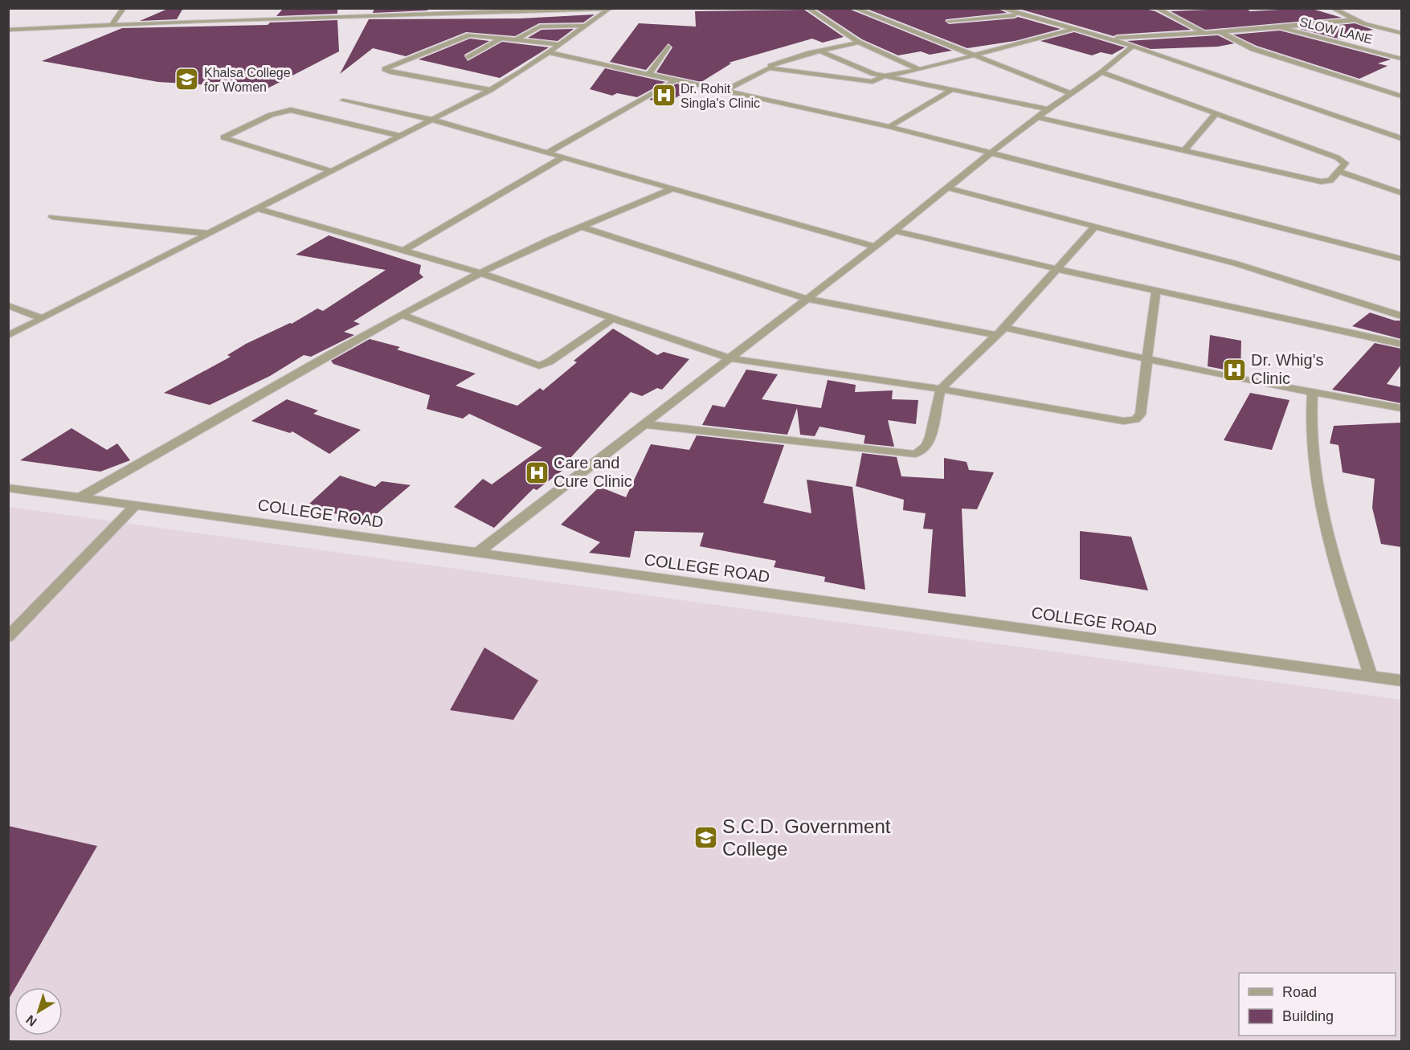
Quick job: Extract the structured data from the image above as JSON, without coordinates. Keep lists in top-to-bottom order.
{
  "streets": {
    "street": ["SLOW LANE", "COLLEGE ROAD"]
  },
  "places": {
    "school or university": ["Khalsa College for Women", "S.C.D. Government College"],
    "hospital": ["Dr. Rohit Singla's Clinic", "Dr. Whig's Clinic", "Care and Cure Clinic"]
  },
  "legend": ["Road", "Building"],
  "north": "bottom left"
}
